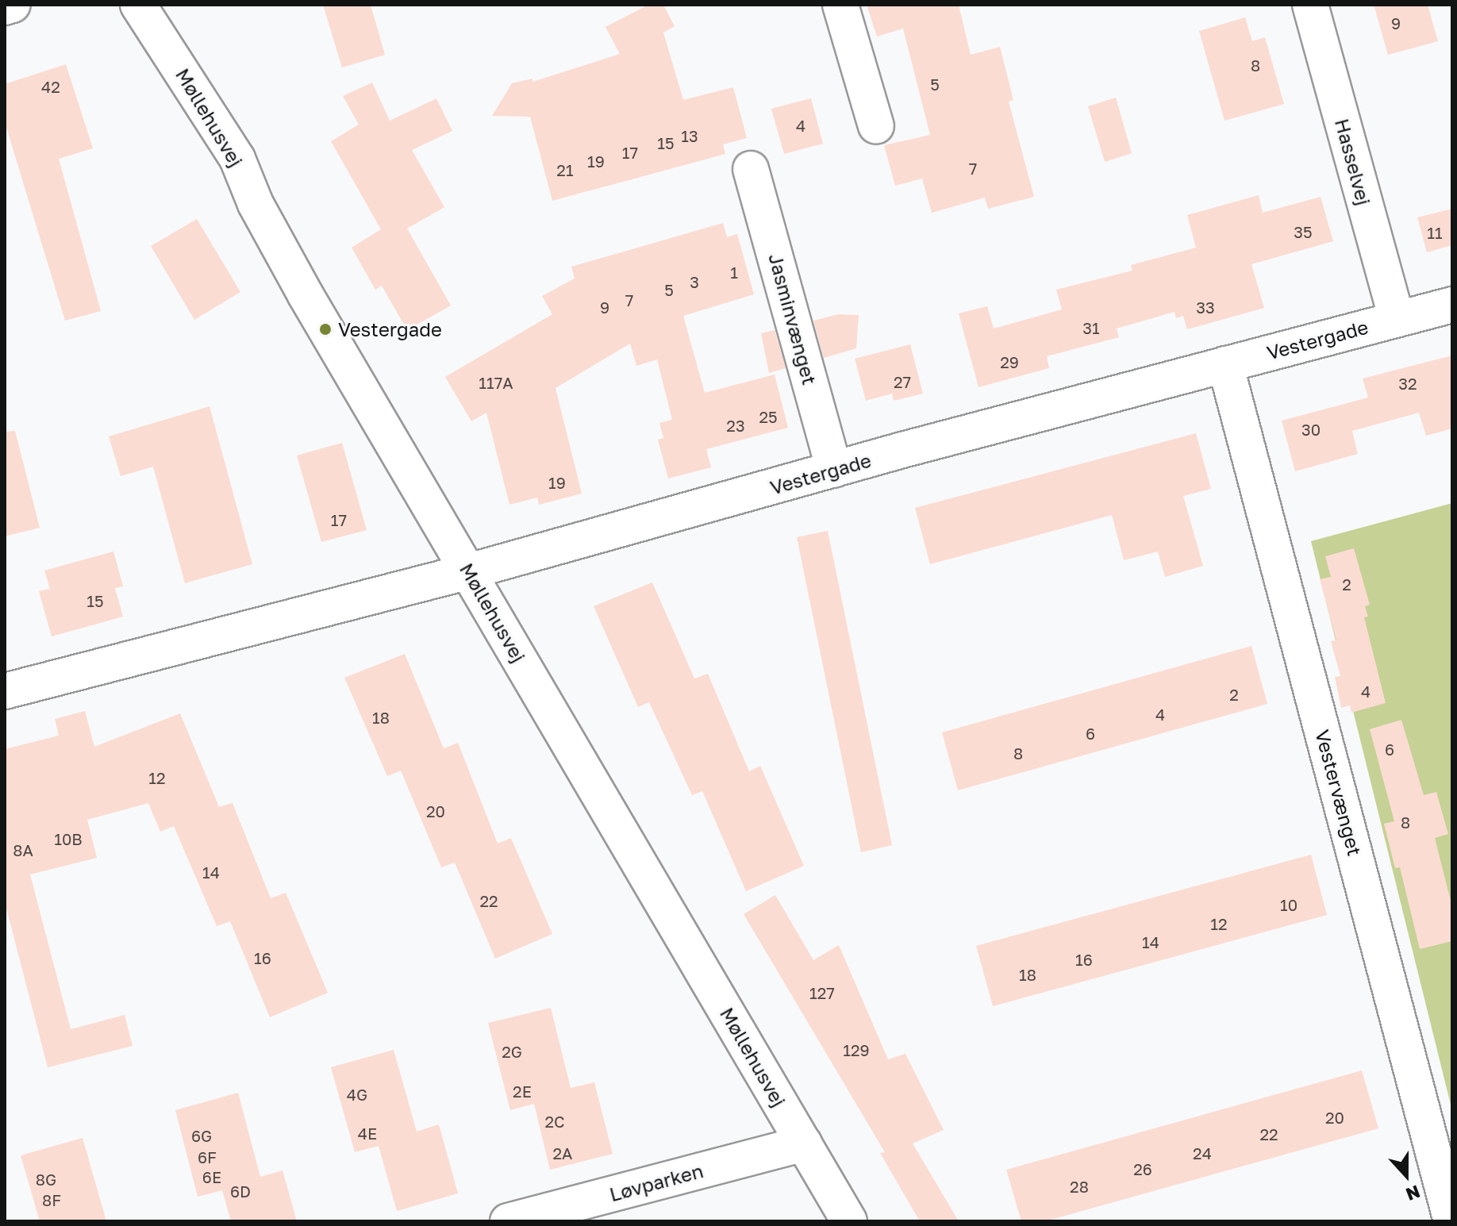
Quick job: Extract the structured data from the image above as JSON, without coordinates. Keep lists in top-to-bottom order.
{
  "streets": {
    "street": [
      "Møllehusvej",
      "Hasselvej",
      "Jasminvænget",
      "Vestergade",
      "Vestervænget",
      "Løvparken"
    ]
  },
  "crossings": [
    ["Møllehusvej", "Vestergade"],
    ["Møllehusvej", "Løvparken"],
    ["Hasselvej", "Vestergade"],
    ["Jasminvænget", "Vestergade"],
    ["Vestergade", "Vestervænget"]
  ],
  "places": ["Vestergade"],
  "house_numbers": [
    "9",
    "8",
    "5",
    "42",
    "4",
    "13",
    "15",
    "17",
    "19",
    "7",
    "21",
    "35",
    "11",
    "1",
    "3",
    "5",
    "7",
    "9",
    "33",
    "31",
    "29",
    "27",
    "117A",
    "32",
    "25",
    "23",
    "30",
    "19",
    "17",
    "2",
    "15",
    "4",
    "2",
    "4",
    "18",
    "6",
    "6",
    "8",
    "12",
    "20",
    "8",
    "10B",
    "8A",
    "14",
    "22",
    "10",
    "12",
    "14",
    "16",
    "16",
    "18",
    "127",
    "129",
    "2G",
    "2E",
    "4G",
    "20",
    "2C",
    "4E",
    "22",
    "6G",
    "2A",
    "24",
    "6F",
    "26",
    "6E",
    "8G",
    "28",
    "6D",
    "8F"
  ],
  "north": "bottom"
}
